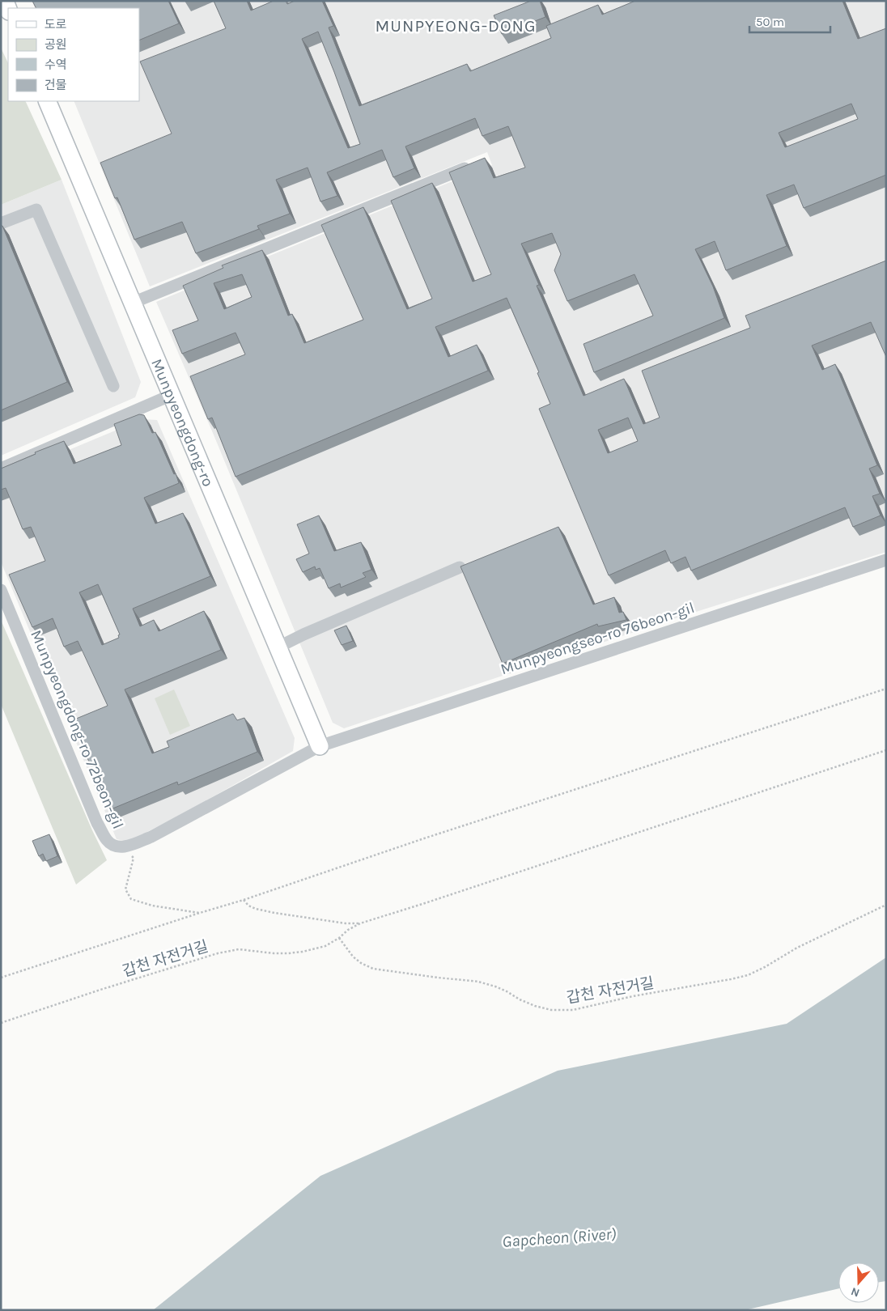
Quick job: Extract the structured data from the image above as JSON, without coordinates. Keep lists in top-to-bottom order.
{
  "streets": {
    "main road": ["Munpyeongdong-ro"],
    "street": ["Munpyeongseo-ro 76beon-gil", "Munpyeongdong-ro 72beon-gil"],
    "path": ["갑천 자전거길"]
  },
  "crossings": [
    ["Munpyeongdong-ro", "Munpyeongseo-ro 76beon-gil"],
    ["Munpyeongdong-ro", "Munpyeongdong-ro 72beon-gil"],
    ["Munpyeongseo-ro 76beon-gil", "Munpyeongdong-ro 72beon-gil"]
  ],
  "districts": ["MUNPYEONG-DONG"],
  "water": ["Gapcheon (River)"],
  "legend": [
    "도로",
    "공원",
    "수역",
    "건물"
  ],
  "scale_bar": "50 m",
  "north": "bottom"
}
